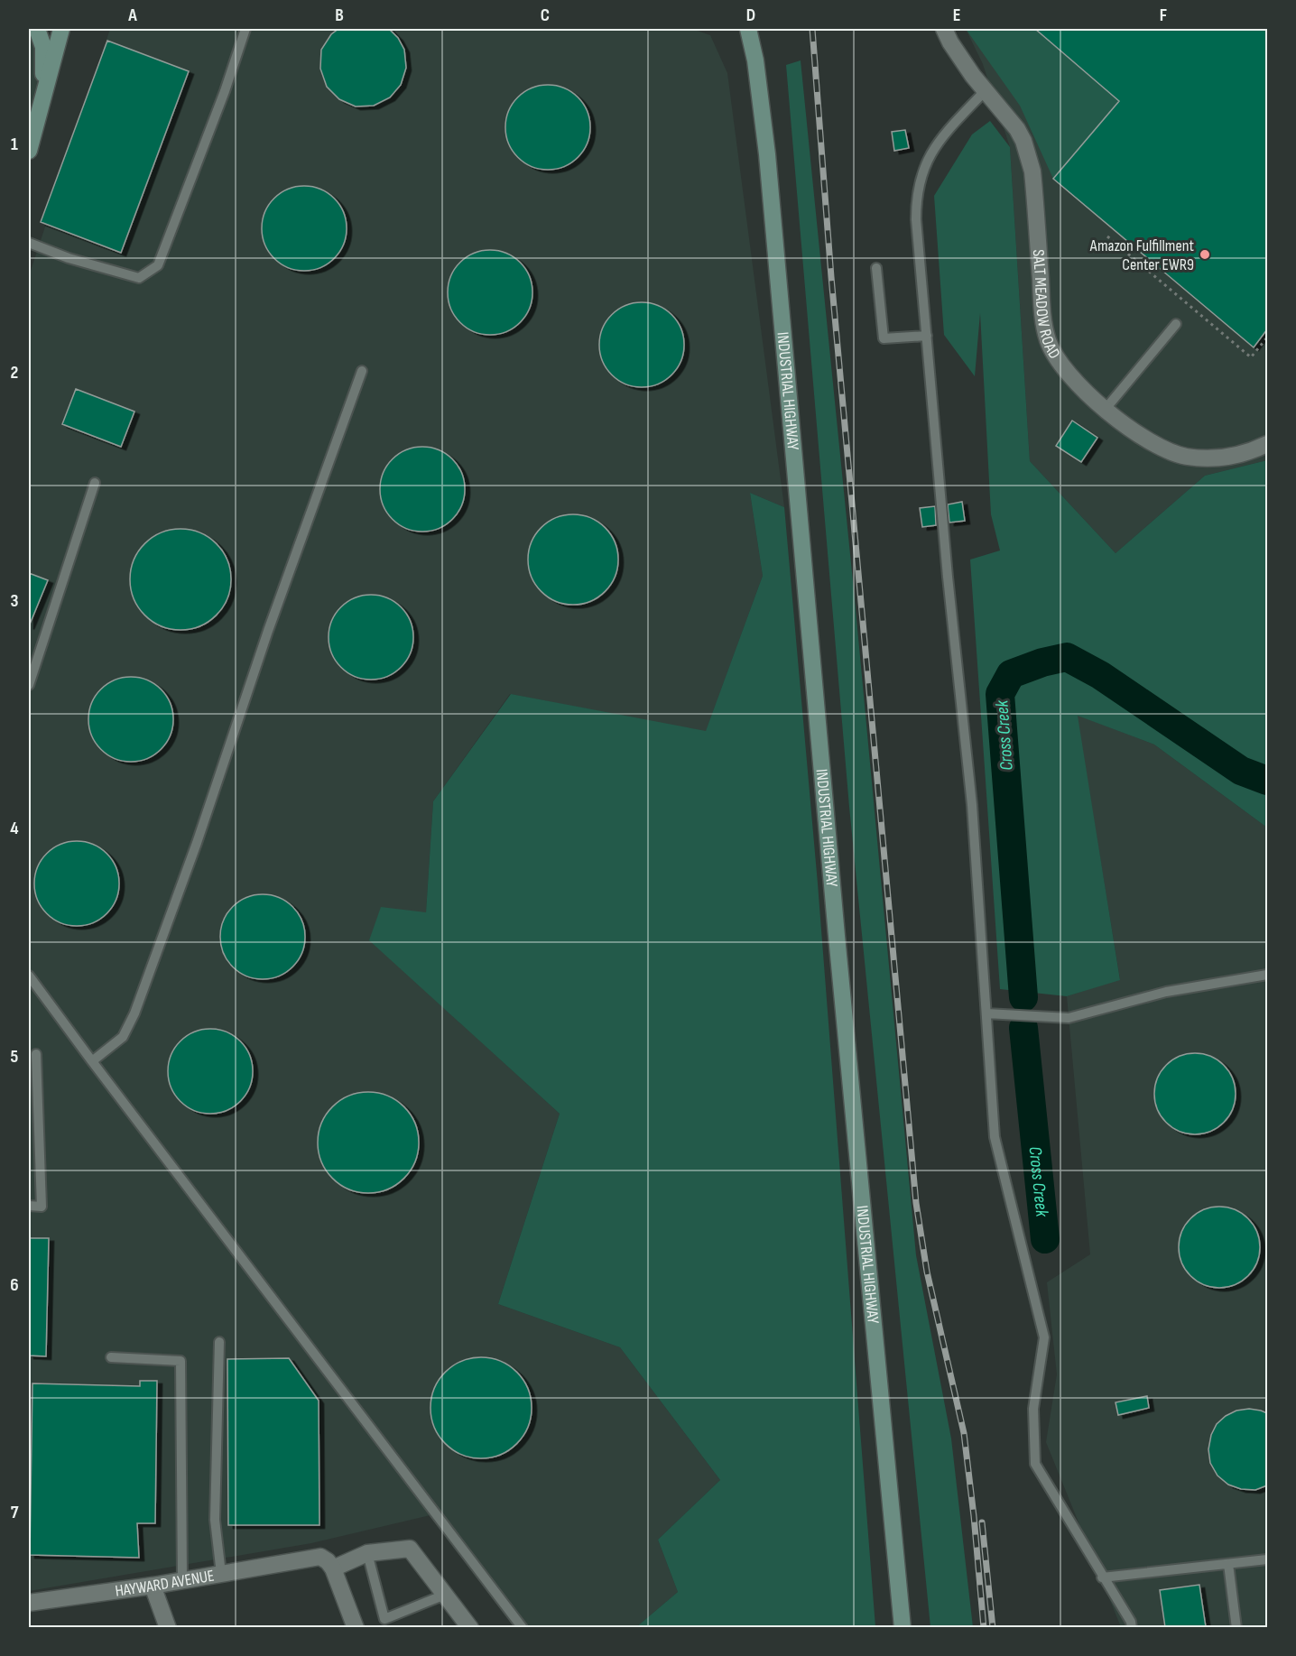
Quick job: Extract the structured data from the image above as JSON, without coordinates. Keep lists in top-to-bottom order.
{
  "streets": {
    "main road": ["INDUSTRIAL HIGHWAY"],
    "street": ["SALT MEADOW ROAD", "HAYWARD AVENUE"]
  },
  "water": ["Cross Creek"],
  "places": ["Amazon Fulfillment Center EWR9"],
  "grid": {
    "columns": [
      "A",
      "B",
      "C",
      "D",
      "E",
      "F"
    ],
    "rows": [
      "1",
      "2",
      "3",
      "4",
      "5",
      "6",
      "7"
    ]
  }
}
